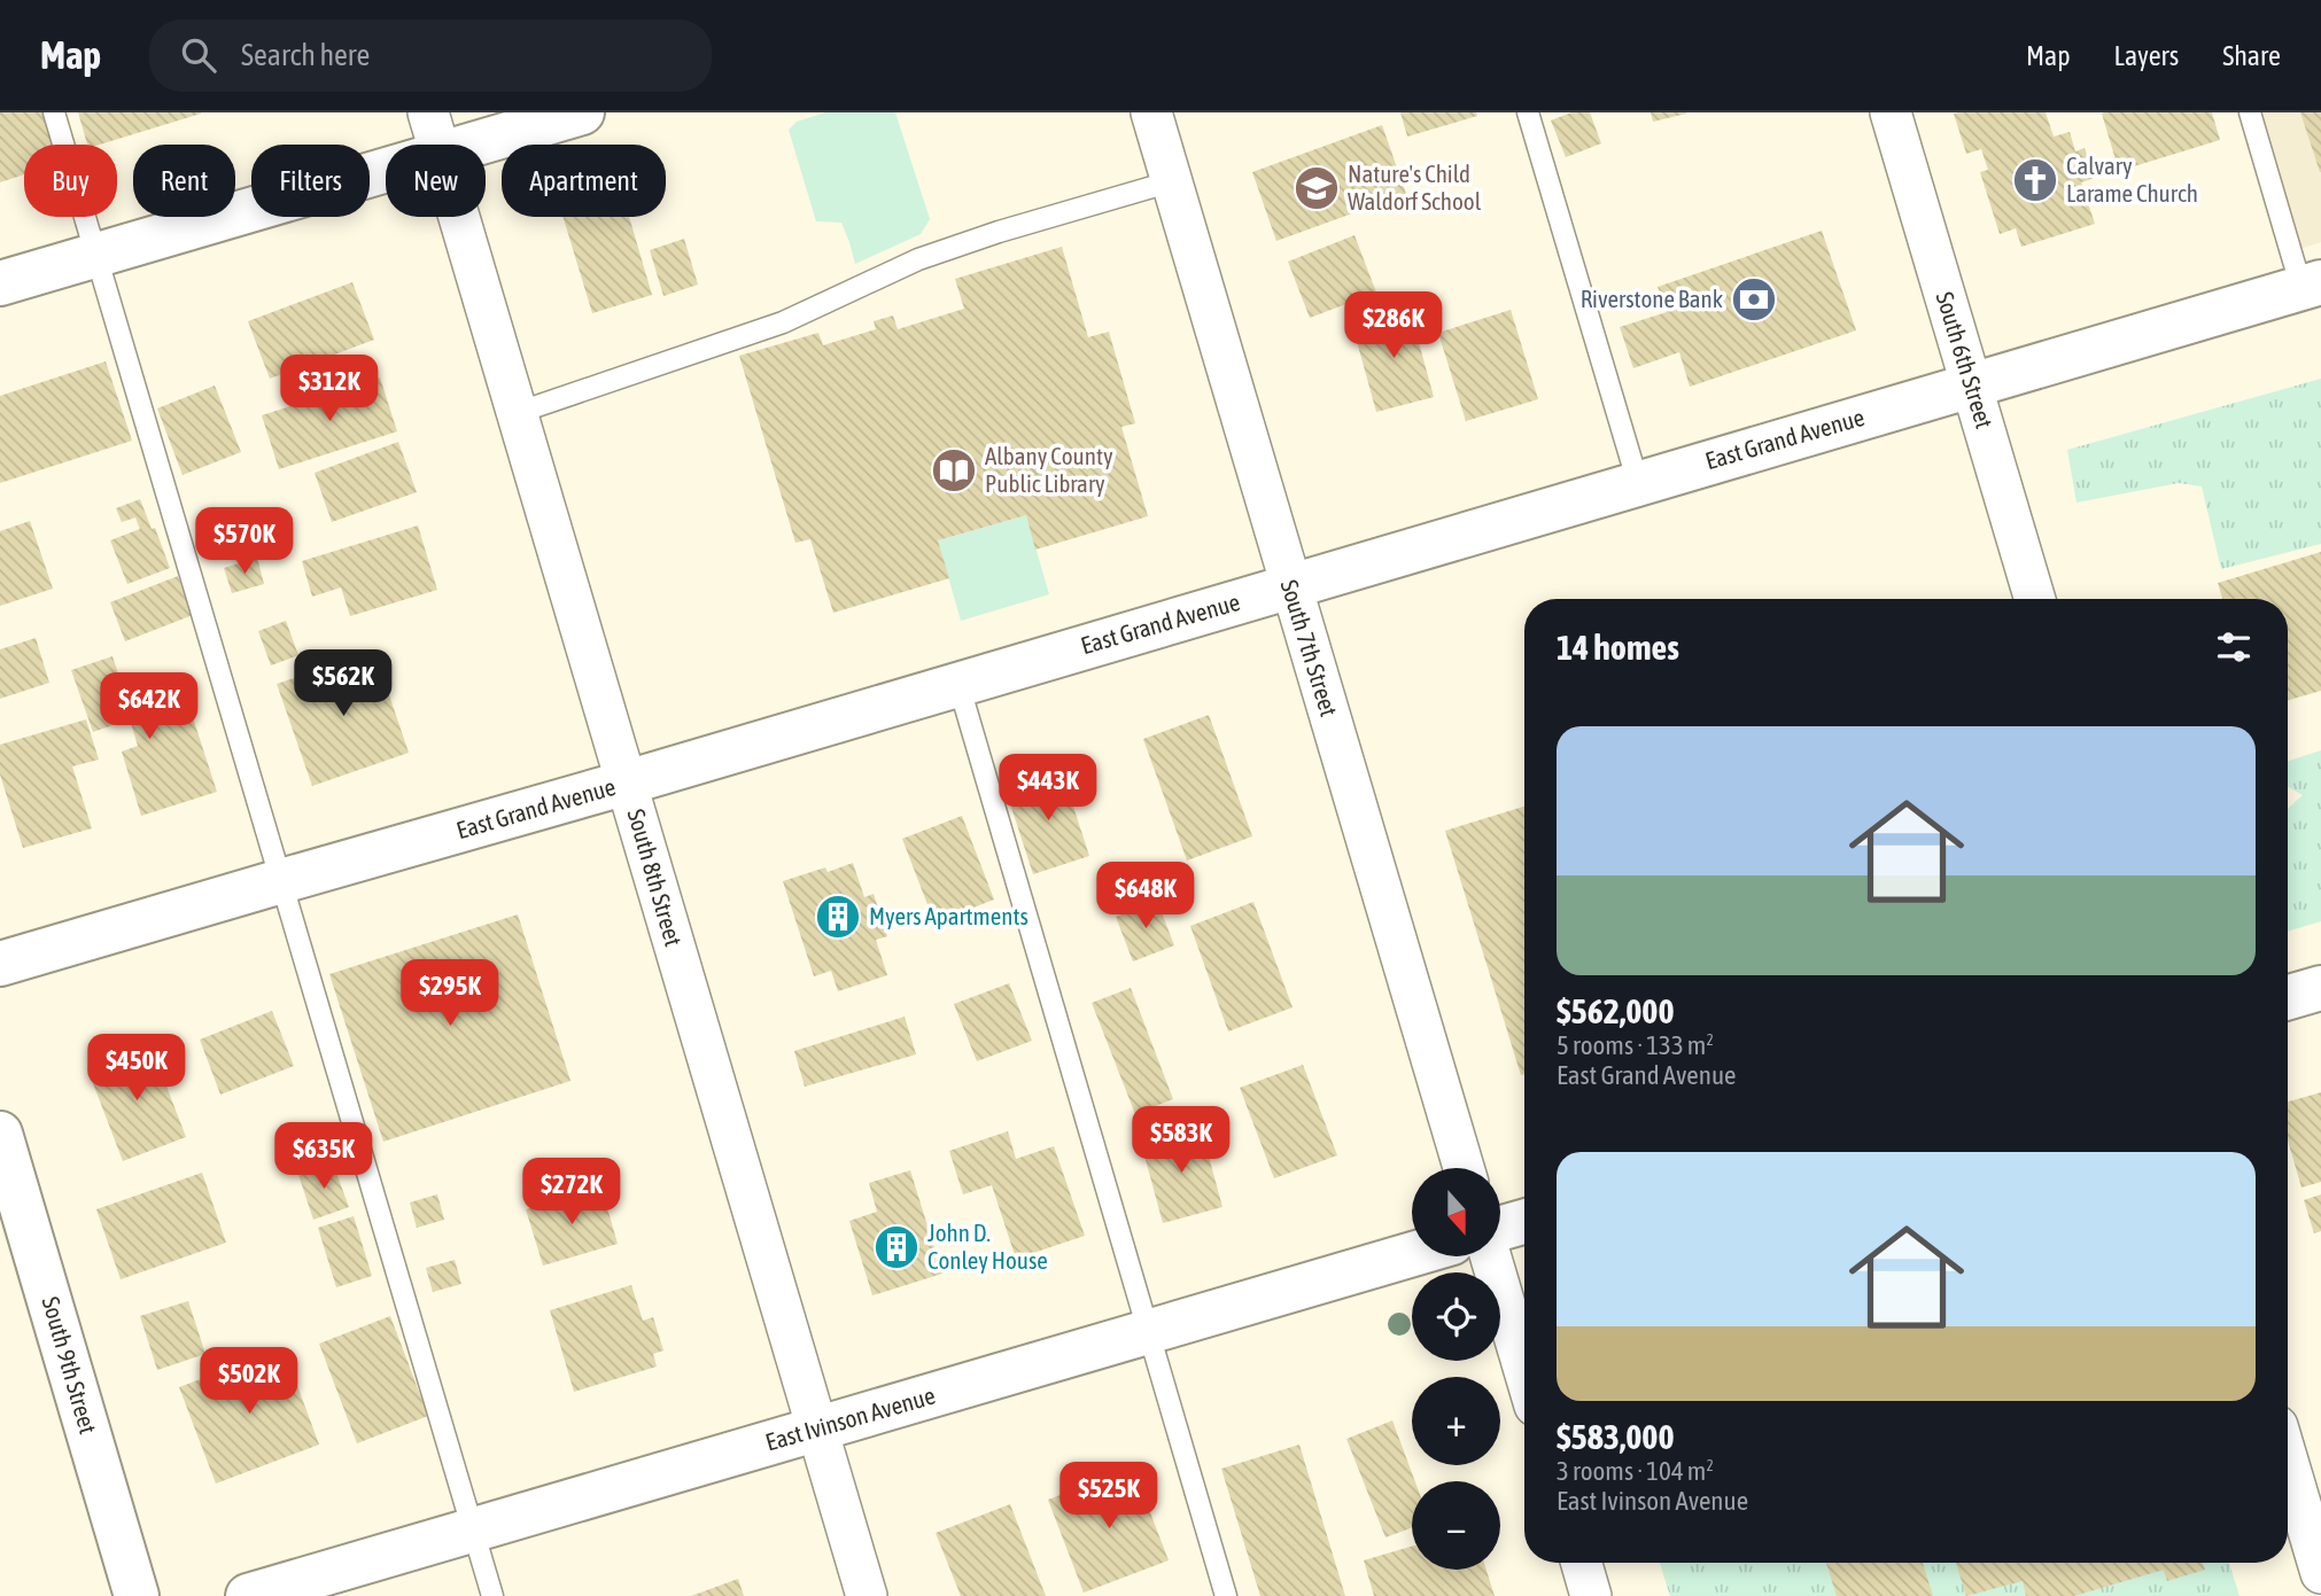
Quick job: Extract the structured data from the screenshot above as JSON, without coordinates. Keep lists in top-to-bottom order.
{
  "streets": {
    "main road": ["East Grand Avenue", "South 9th Street", "East Ivinson Avenue"],
    "street": ["South 6th Street", "South 7th Street", "South 8th Street"]
  },
  "crossings": [
    ["South 6th Street", "East Grand Avenue"],
    ["East Grand Avenue", "South 7th Street"],
    ["East Grand Avenue", "South 8th Street"],
    ["South 8th Street", "East Ivinson Avenue"]
  ],
  "places": {
    "church": ["Calvary Larame Church"],
    "school or university": ["Nature's Child Waldorf School"],
    "bank": ["Riverstone Bank"],
    "library": ["Albany County Public Library"],
    "building": ["Myers Apartments", "John D. Conley House"]
  },
  "north": "bottom",
  "page": {
    "header": "Map",
    "search": "Search here",
    "nav": ["Map", "Layers", "Share"],
    "chip": [
      "Buy",
      "Rent",
      "Filters",
      "New",
      "Apartment"
    ],
    "price": [
      "$286K",
      "$312K",
      "$570K",
      "$562K",
      "$642K",
      "$443K",
      "$648K",
      "$295K",
      "$450K",
      "$583K",
      "$635K",
      "$272K",
      "$502K",
      "$525K"
    ],
    "heading": "14 homes",
    "list": [
      {
        "name": "$562,000",
        "note": "5 rooms · 133 m² · East Grand Avenue"
      },
      {
        "name": "$583,000",
        "note": "3 rooms · 104 m² · East Ivinson Avenue"
      }
    ],
    "map_buttons": ["+", "−"]
  }
}
